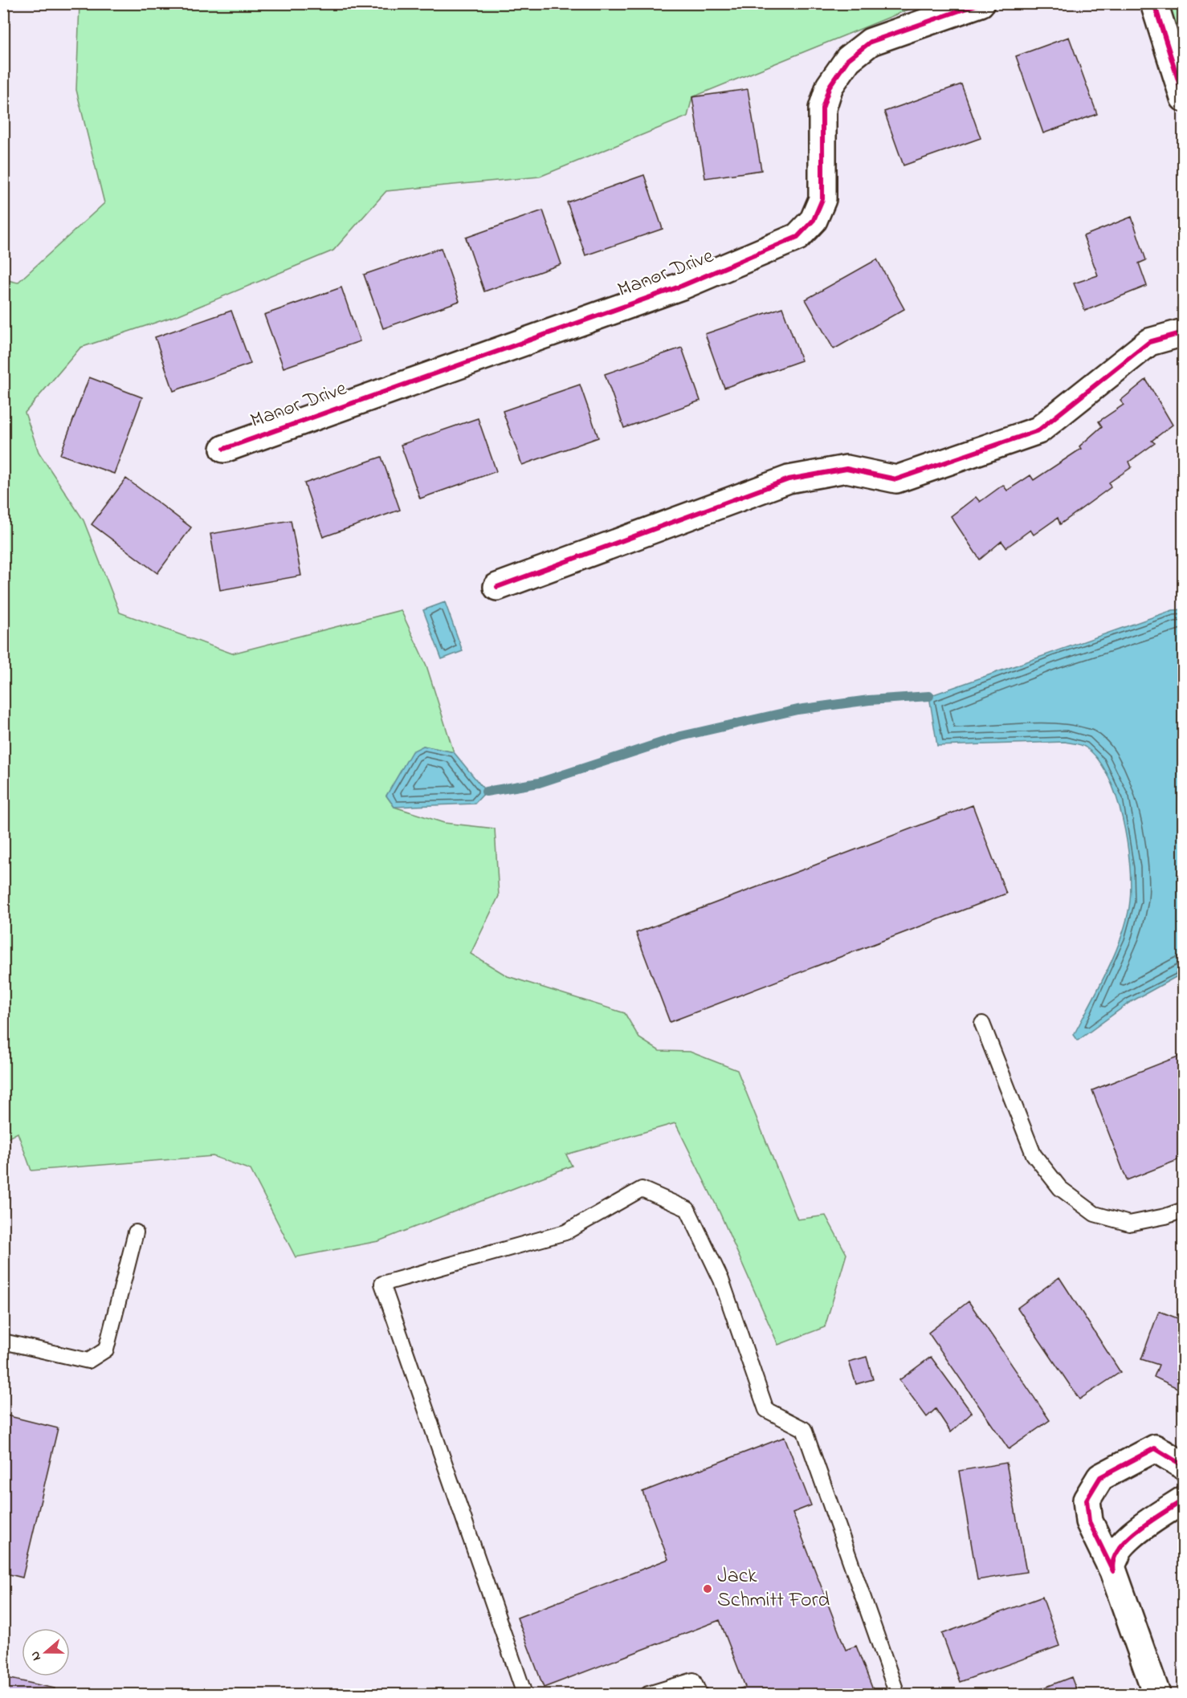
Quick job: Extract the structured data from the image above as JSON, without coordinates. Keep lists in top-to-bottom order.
{
  "streets": {
    "street": ["Manor Drive"]
  },
  "places": ["Jack Schmitt Ford"],
  "north": "left"
}
